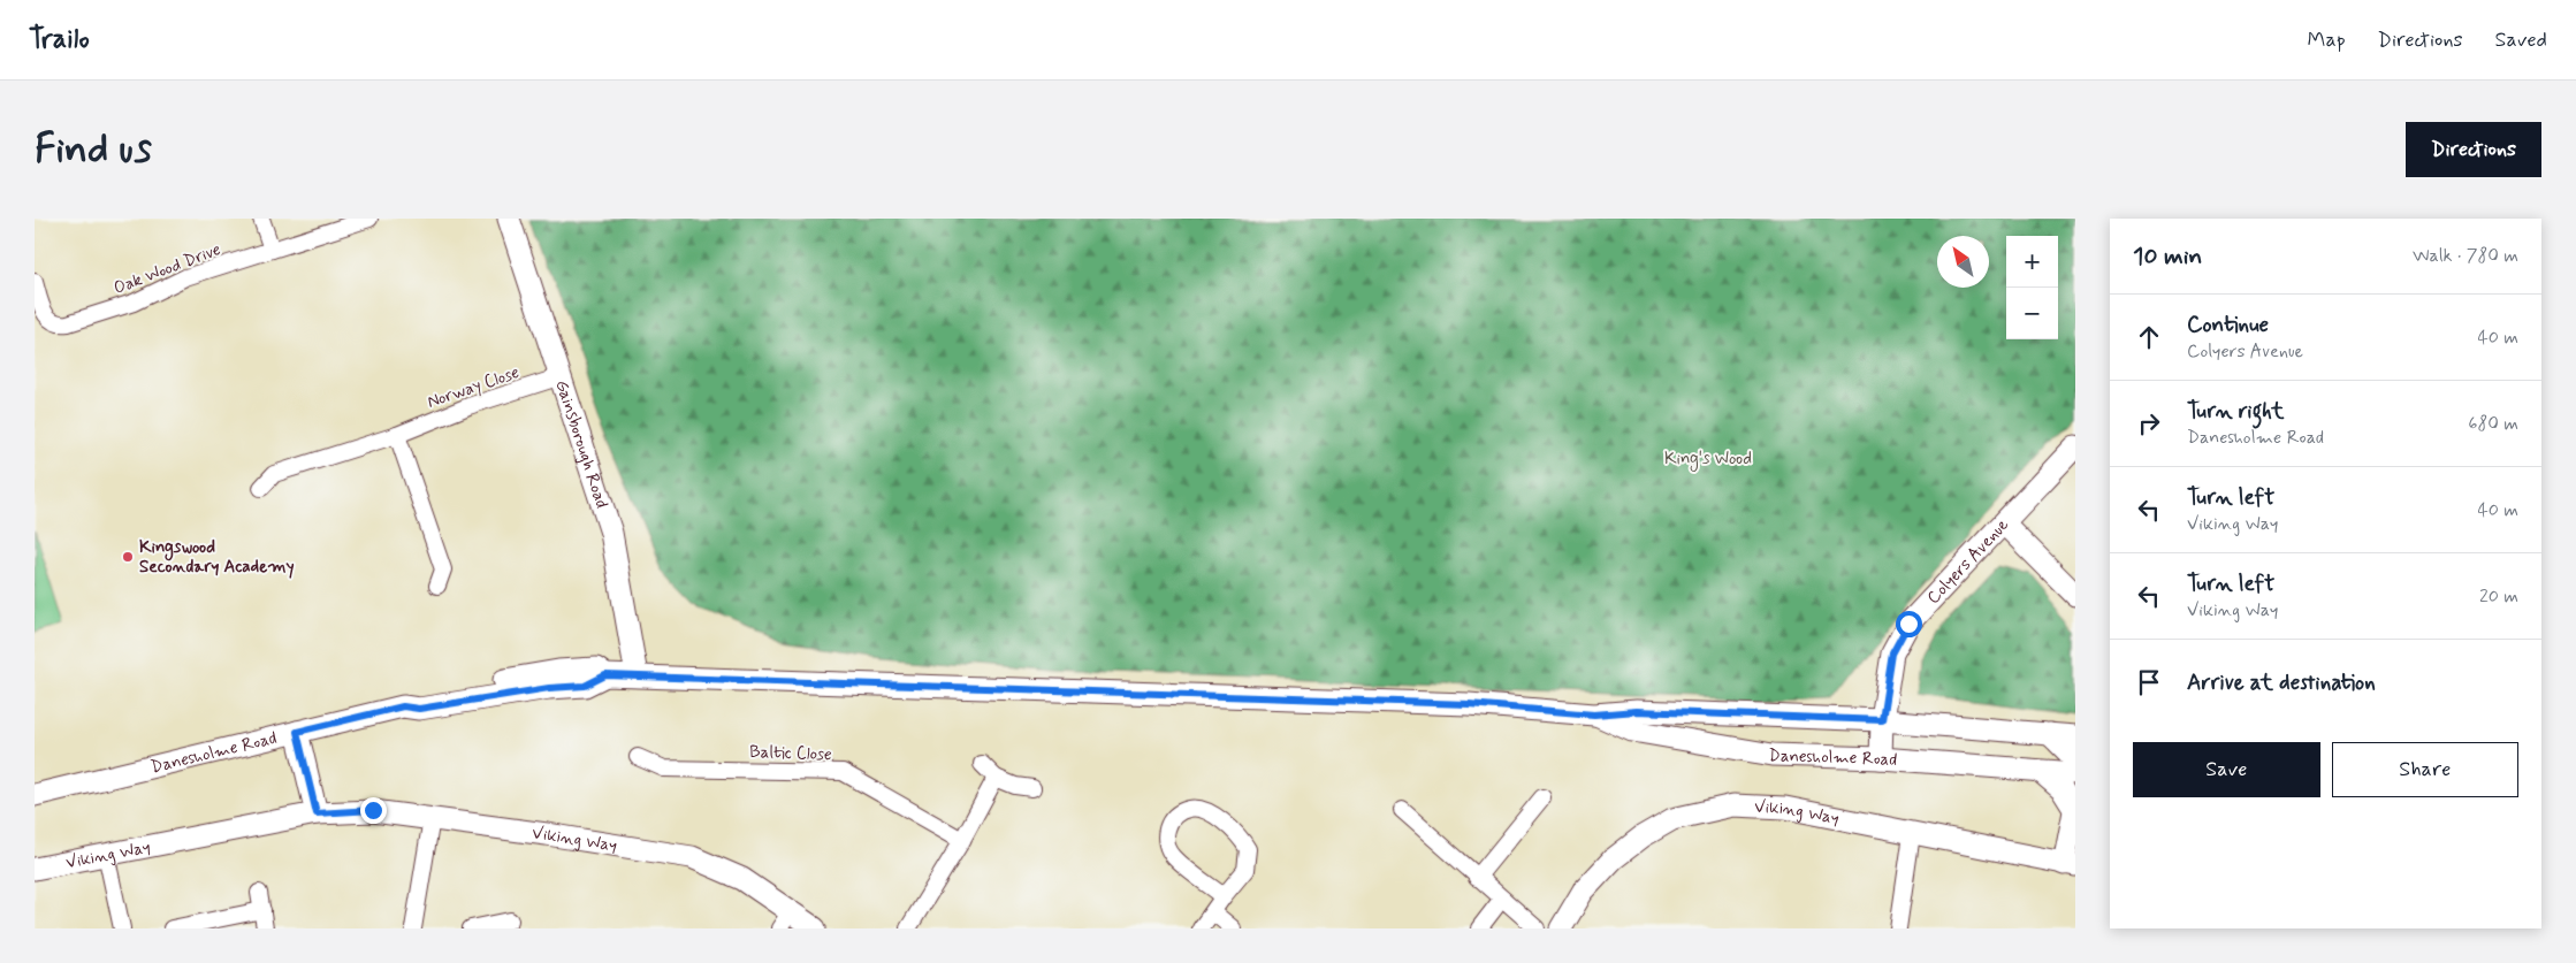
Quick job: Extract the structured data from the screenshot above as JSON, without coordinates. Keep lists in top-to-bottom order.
{
  "streets": {
    "street": [
      "Oak Wood Drive",
      "Norway Close",
      "Gainsborough Road",
      "Colyers Avenue",
      "Danesholme Road",
      "Baltic Close",
      "Viking Way"
    ]
  },
  "crossings": [
    ["Norway Close", "Gainsborough Road"],
    ["Gainsborough Road", "Danesholme Road"],
    ["Colyers Avenue", "Danesholme Road"]
  ],
  "parks": ["King's Wood"],
  "places": ["Kingswood Secondary Academy"],
  "north": "top left",
  "page": {
    "header": "Trailo",
    "nav": ["Map", "Directions", "Saved"],
    "buttons": [
      "Directions",
      ["Save", "Share"]
    ],
    "title": "Find us",
    "heading": ["10 min", "Walk · 780 m"],
    "map_buttons": ["+", "−"],
    "list": [
      ["Continue", "Colyers Avenue", "40 m"],
      ["Turn right", "Danesholme Road", "680 m"],
      ["Turn left", "Viking Way", "40 m"],
      ["Turn left", "Viking Way", "20 m"],
      "Arrive at destination"
    ]
  }
}
